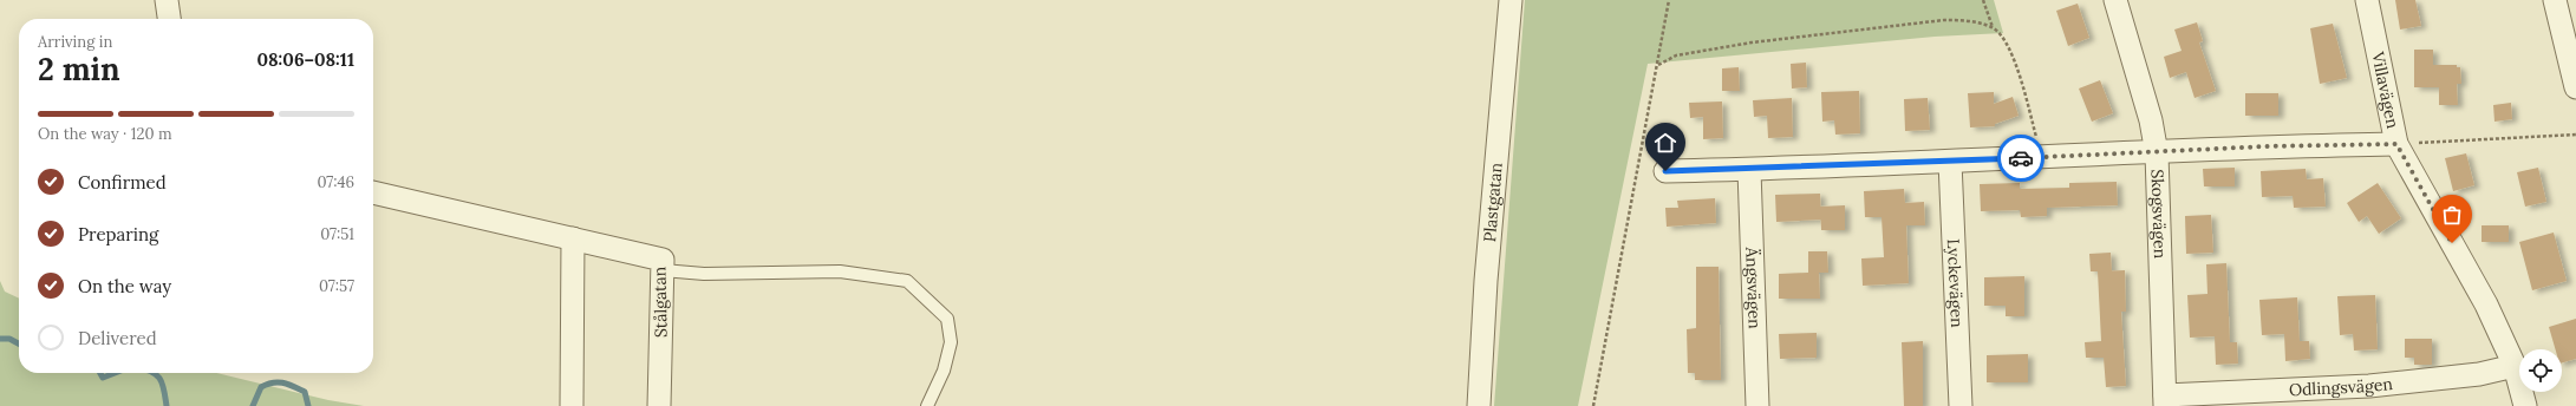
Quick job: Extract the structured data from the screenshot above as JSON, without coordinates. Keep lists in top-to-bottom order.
{
  "streets": {
    "street": [
      "Villavägen",
      "Plastgatan",
      "Skogsvägen",
      "Lyckevägen",
      "Ängsvägen",
      "Stålgatan",
      "Odlingsvägen"
    ]
  },
  "crossings": [
    ["Villavägen", "Odlingsvägen"],
    ["Skogsvägen", "Odlingsvägen"]
  ],
  "page": {
    "heading": ["2 min", "Arriving in", "08:06–08:11"],
    "bar": "On the way · 120 m",
    "list": [
      ["Confirmed", "07:46"],
      ["Preparing", "07:51"],
      ["On the way", "07:57"],
      "Delivered"
    ]
  }
}
